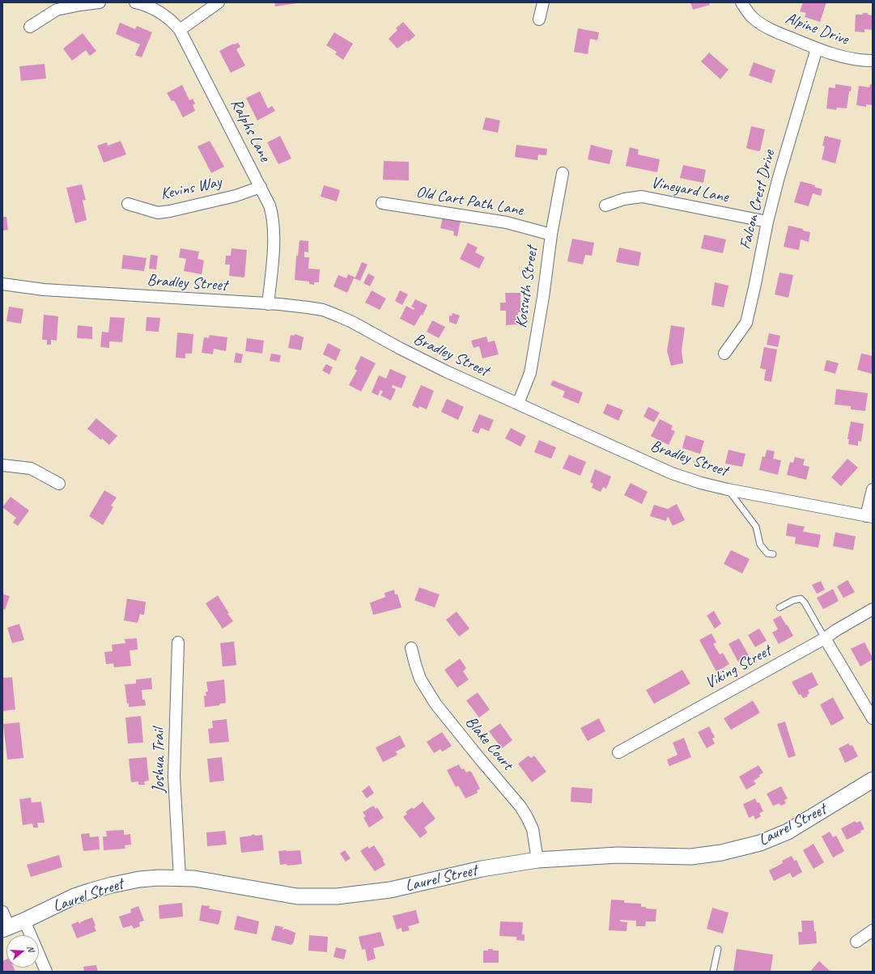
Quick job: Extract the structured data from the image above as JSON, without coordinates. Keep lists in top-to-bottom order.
{
  "streets": {
    "street": [
      "Alpine Drive",
      "Ralphs Lane",
      "Kevins Way",
      "Vineyard Lane",
      "Falcon Crest Drive",
      "Old Cart Path Lane",
      "Bradley Street",
      "Kossuth Street",
      "Viking Street",
      "Blake Court",
      "Joshua Trail",
      "Laurel Street"
    ]
  },
  "crossings": [
    ["Alpine Drive", "Falcon Crest Drive"],
    ["Ralphs Lane", "Kevins Way"],
    ["Ralphs Lane", "Bradley Street"],
    ["Vineyard Lane", "Falcon Crest Drive"],
    ["Old Cart Path Lane", "Kossuth Street"],
    ["Bradley Street", "Kossuth Street"],
    ["Blake Court", "Laurel Street"],
    ["Joshua Trail", "Laurel Street"]
  ],
  "north": "right"
}
